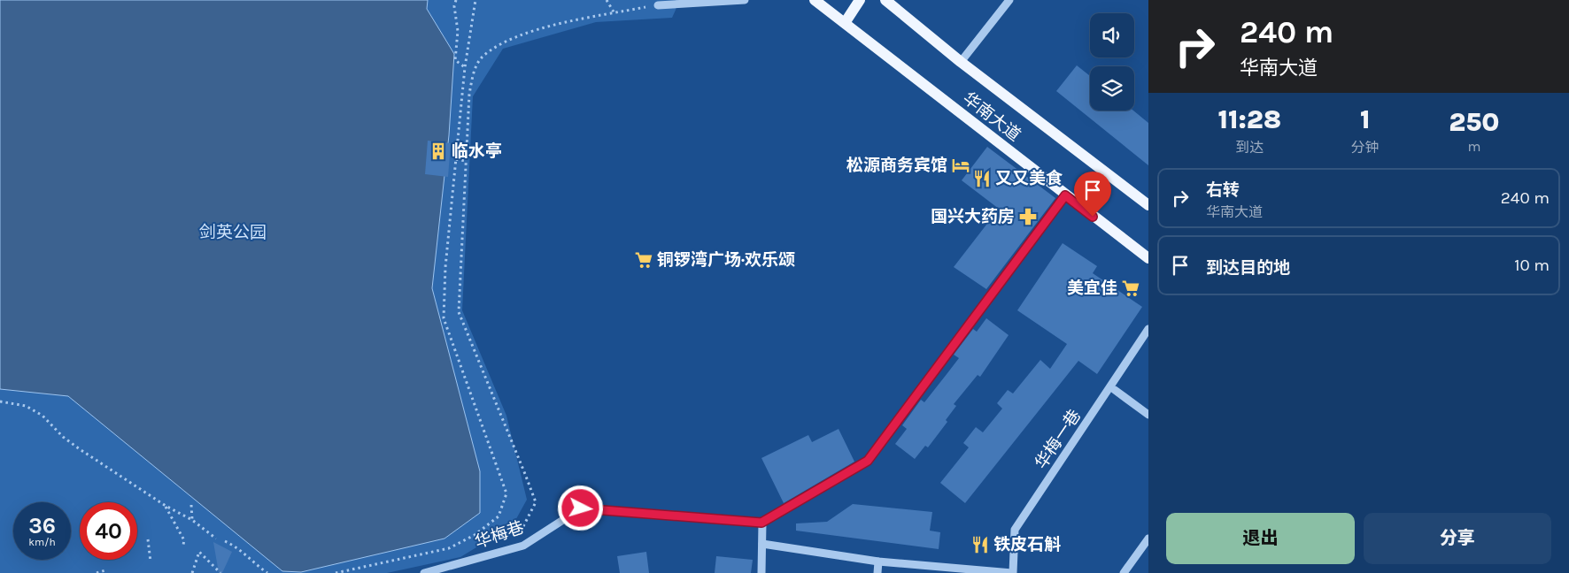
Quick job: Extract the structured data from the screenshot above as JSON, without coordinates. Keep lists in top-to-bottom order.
{
  "streets": {
    "main road": ["华南大道"],
    "street": ["华梅一巷", "华梅巷"]
  },
  "parks": ["剑英公园"],
  "places": {
    "building": ["临水亭"],
    "hotel": ["松源商务宾馆"],
    "restaurant": ["又又美食", "铁皮石斛"],
    "pharmacy": ["国兴大药房"],
    "supermarket": ["铜锣湾广场·欢乐颂", "美宜佳"]
  },
  "page": {
    "turn": ["240 m", "华南大道"],
    "eta": [
      "11:28",
      "到达",
      "1",
      "分钟",
      "250",
      "m"
    ],
    "list": [
      {
        "name": "右转",
        "note": "华南大道",
        "value": "240 m"
      },
      {
        "name": "到达目的地",
        "value": "10 m"
      }
    ],
    "speed": "36 km/h",
    "limit": "40",
    "buttons": ["退出", "分享"]
  }
}
